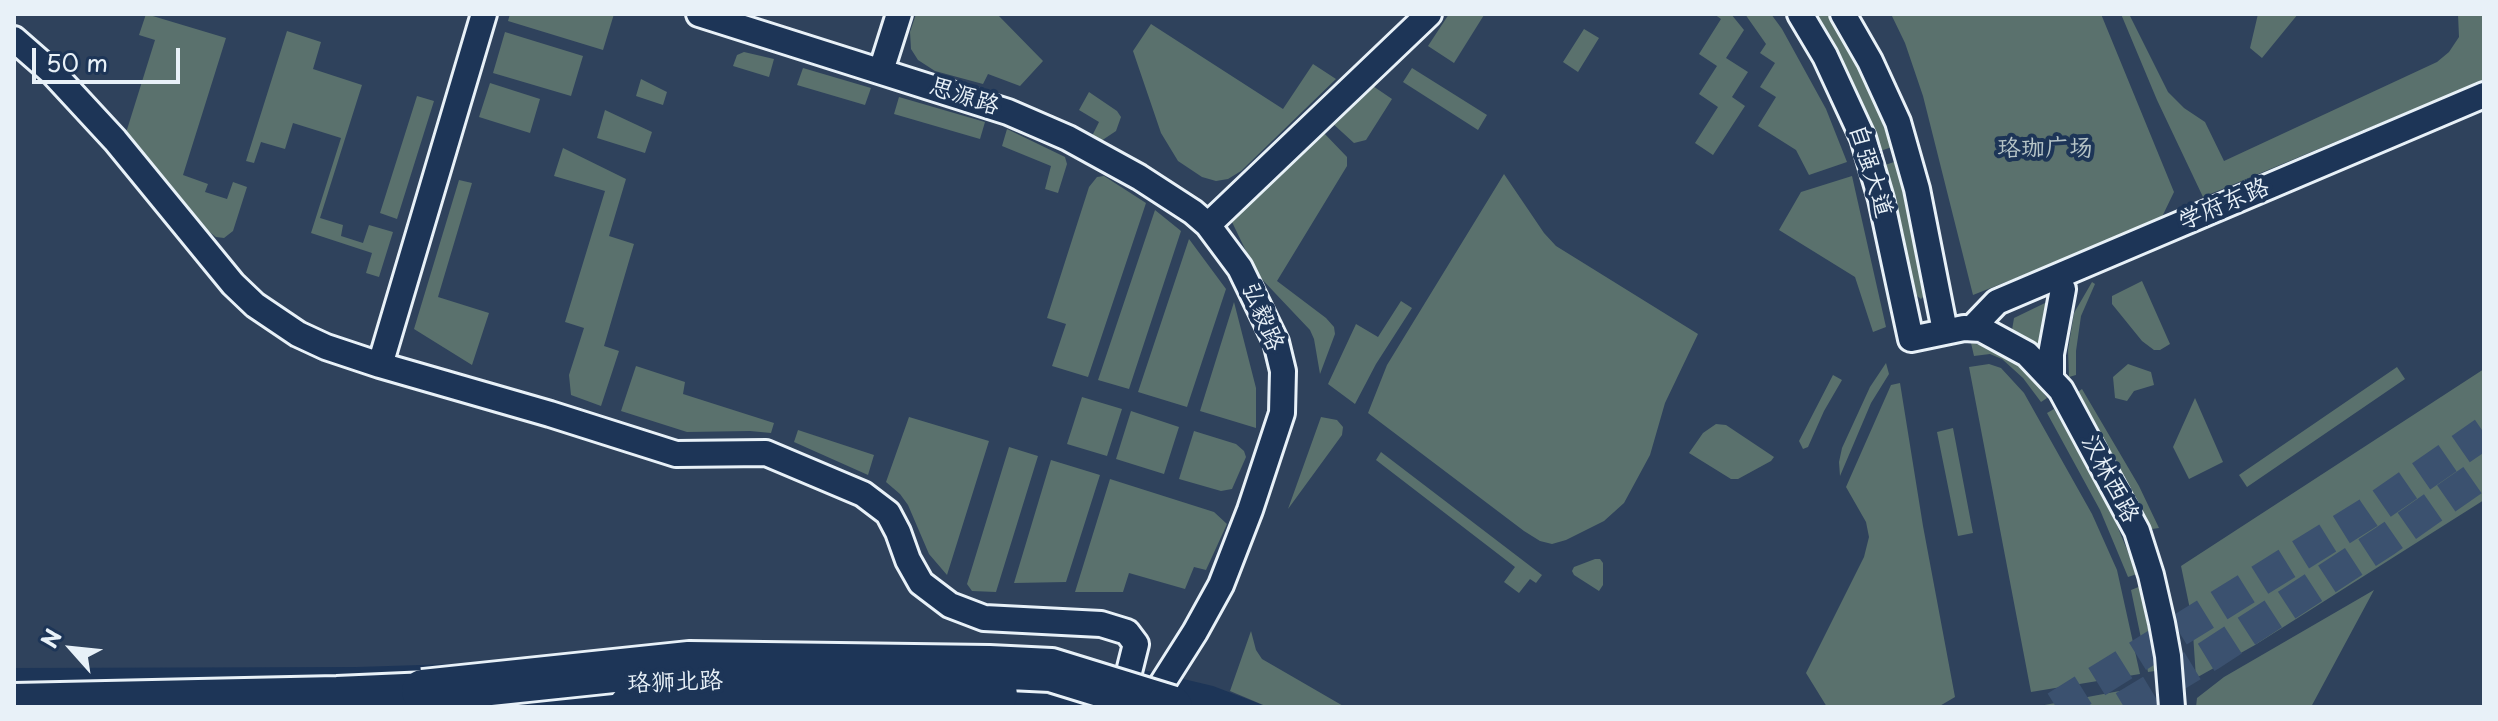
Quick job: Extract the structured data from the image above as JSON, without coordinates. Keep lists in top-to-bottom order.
{
  "streets": {
    "main road": ["珞狮北路"],
    "street": [
      "思源路",
      "自强大道",
      "学府东路",
      "弘毅路",
      "汉林西路"
    ]
  },
  "crossings": [
    ["思源路", "弘毅路"],
    ["学府东路", "汉林西路"],
    ["弘毅路", "珞狮北路"]
  ],
  "parks": ["珞珈广场"],
  "scale_bar": "50 m",
  "north": "top left"
}
